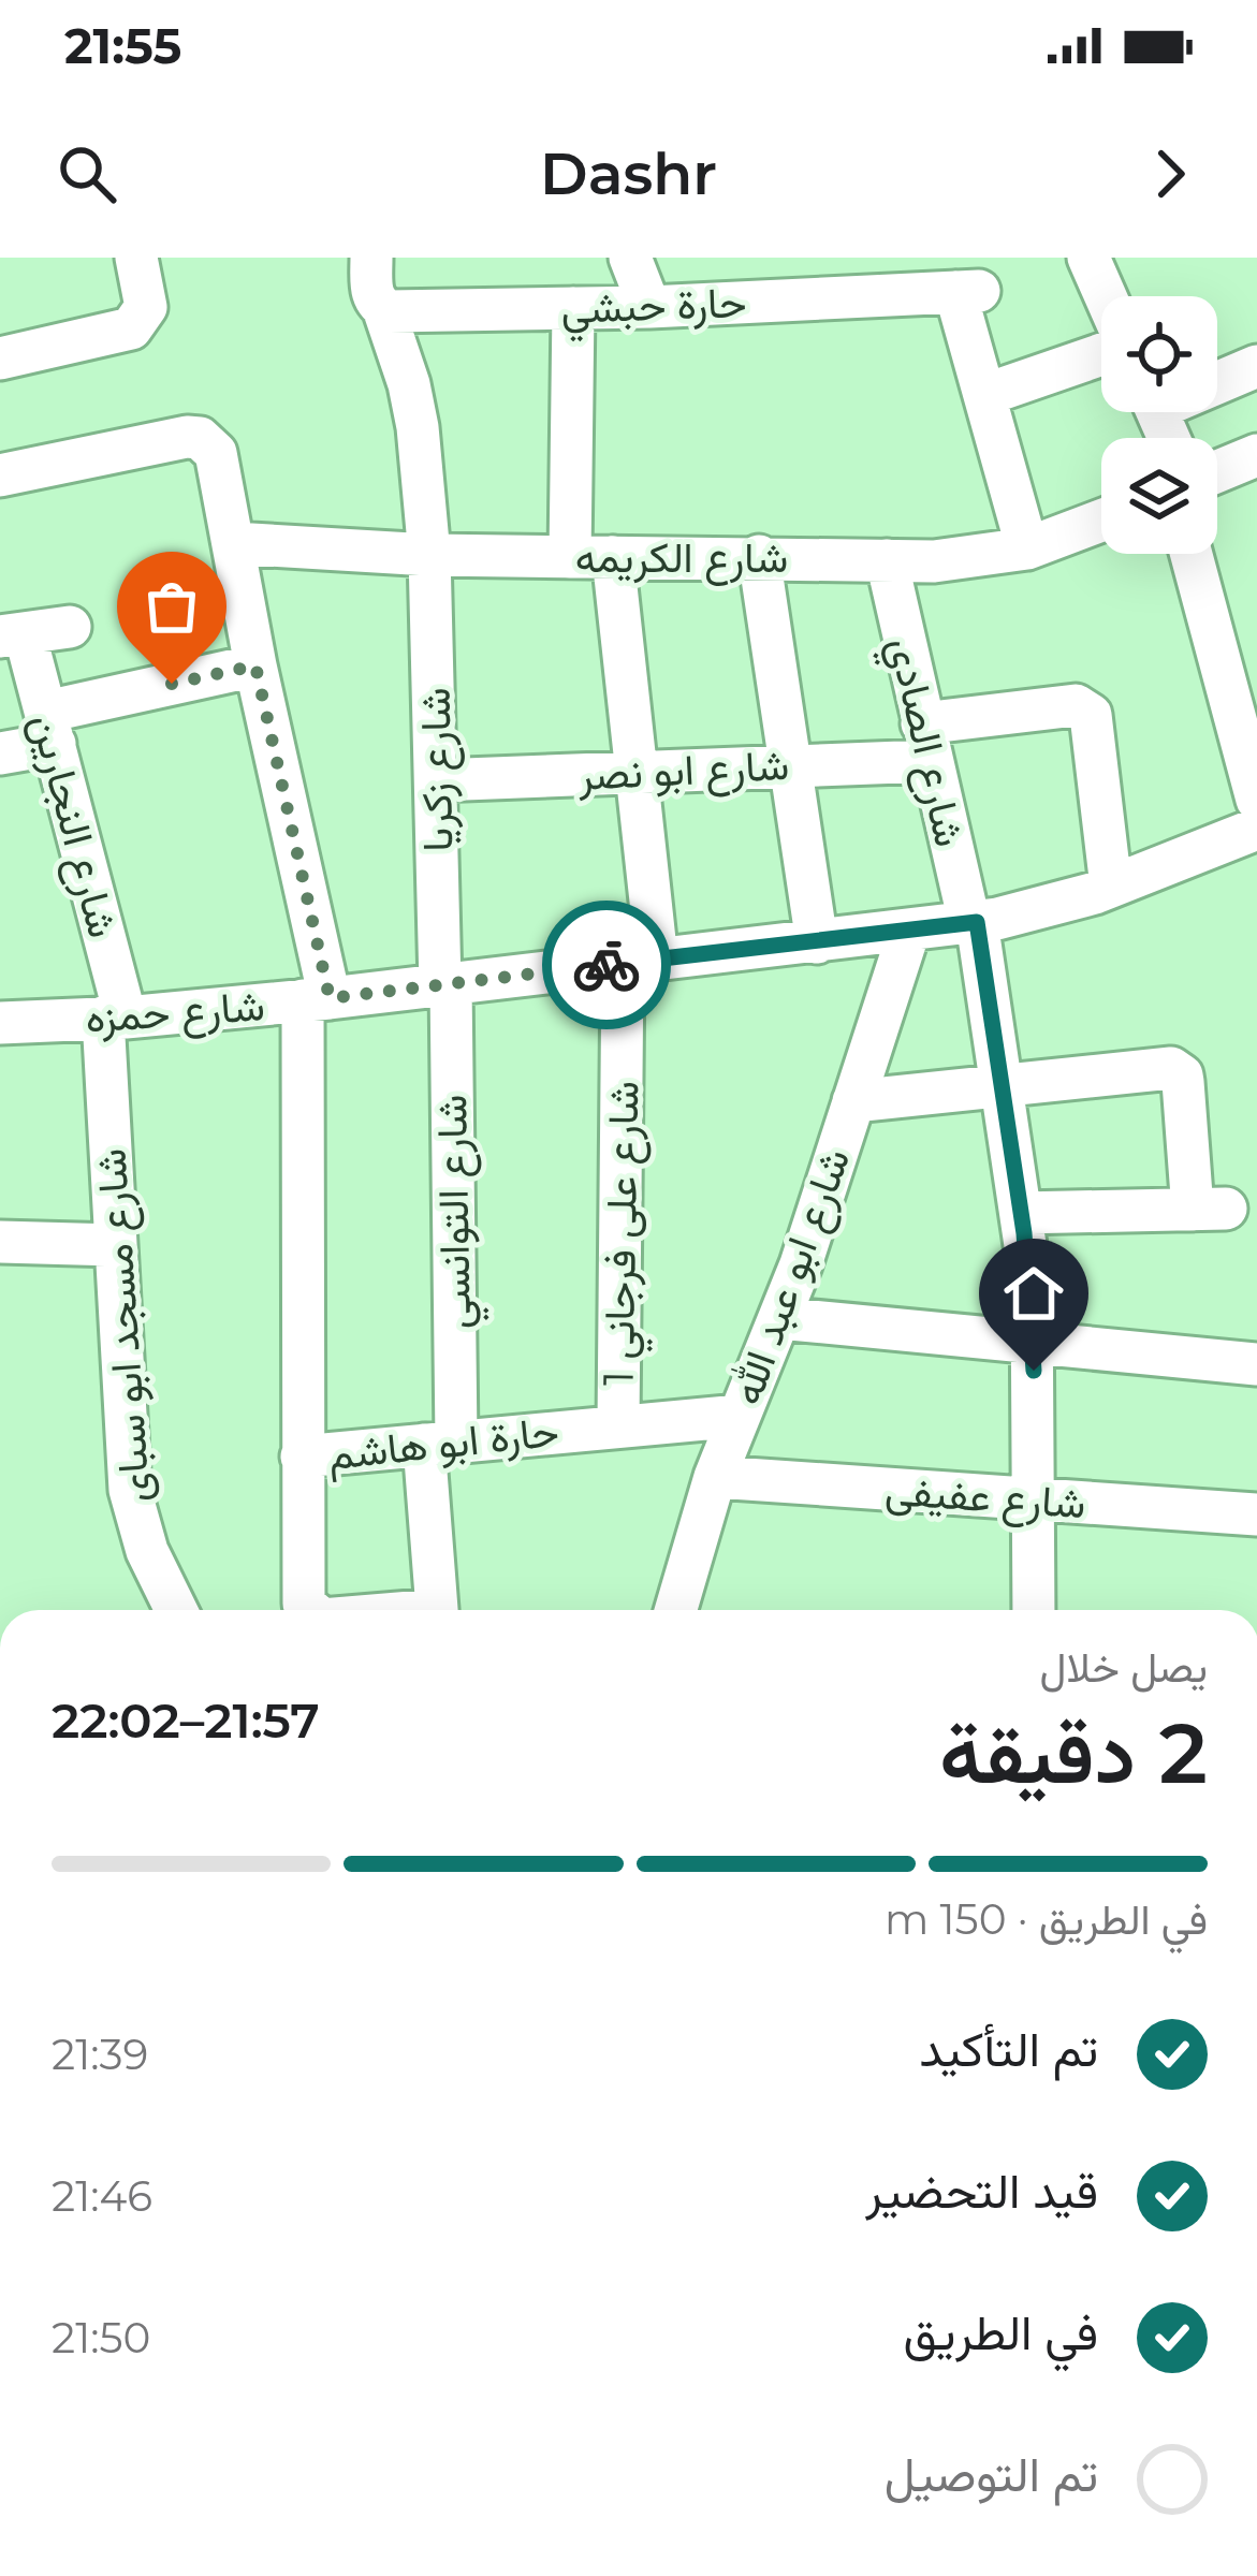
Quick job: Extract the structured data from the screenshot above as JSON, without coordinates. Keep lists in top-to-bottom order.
{
  "streets": {
    "street": [
      "حارة حبشي",
      "شارع الكريمه",
      "شارع الصادي",
      "شارع زكريا",
      "شارع ابو نصر",
      "شارع النجارين",
      "شارع حمزه",
      "شارع التوانسي",
      "شارع على فرجاني 1",
      "شارع ابو عبد الله",
      "شارع مسجد ابو سباى",
      "حارة ابو هاشم",
      "شارع عفيفى"
    ]
  },
  "crossings": [
    ["حارة حبشي", "شارع زكريا"],
    ["حارة حبشي", "شارع على فرجاني 1"],
    ["شارع الكريمه", "شارع الصادي"],
    ["شارع الكريمه", "شارع زكريا"],
    ["شارع الكريمه", "شارع على فرجاني 1"],
    ["شارع الصادي", "شارع ابو نصر"],
    ["شارع الصادي", "شارع حمزه"],
    ["شارع الصادي", "شارع عفيفى"],
    ["شارع زكريا", "شارع ابو نصر"],
    ["شارع زكريا", "شارع حمزه"],
    ["شارع زكريا", "شارع التوانسي"],
    ["شارع ابو نصر", "شارع حمزه"],
    ["شارع ابو نصر", "شارع على فرجاني 1"],
    ["شارع النجارين", "شارع حمزه"],
    ["شارع النجارين", "شارع مسجد ابو سباى"],
    ["شارع حمزه", "شارع التوانسي"],
    ["شارع حمزه", "شارع على فرجاني 1"],
    ["شارع حمزه", "شارع ابو عبد الله"],
    ["شارع حمزه", "شارع مسجد ابو سباى"],
    ["شارع التوانسي", "حارة ابو هاشم"],
    ["شارع على فرجاني 1", "حارة ابو هاشم"],
    ["شارع ابو عبد الله", "حارة ابو هاشم"],
    ["شارع ابو عبد الله", "شارع عفيفى"]
  ],
  "page": {
    "status": "21:55",
    "header": "Dashr",
    "heading": ["2 دقيقة", "يصل خلال", "21:57–22:02"],
    "bar": "في الطريق · 150 m",
    "list": [
      ["تم التأكيد", "21:39"],
      ["قيد التحضير", "21:46"],
      ["في الطريق", "21:50"],
      "تم التوصيل"
    ]
  }
}
